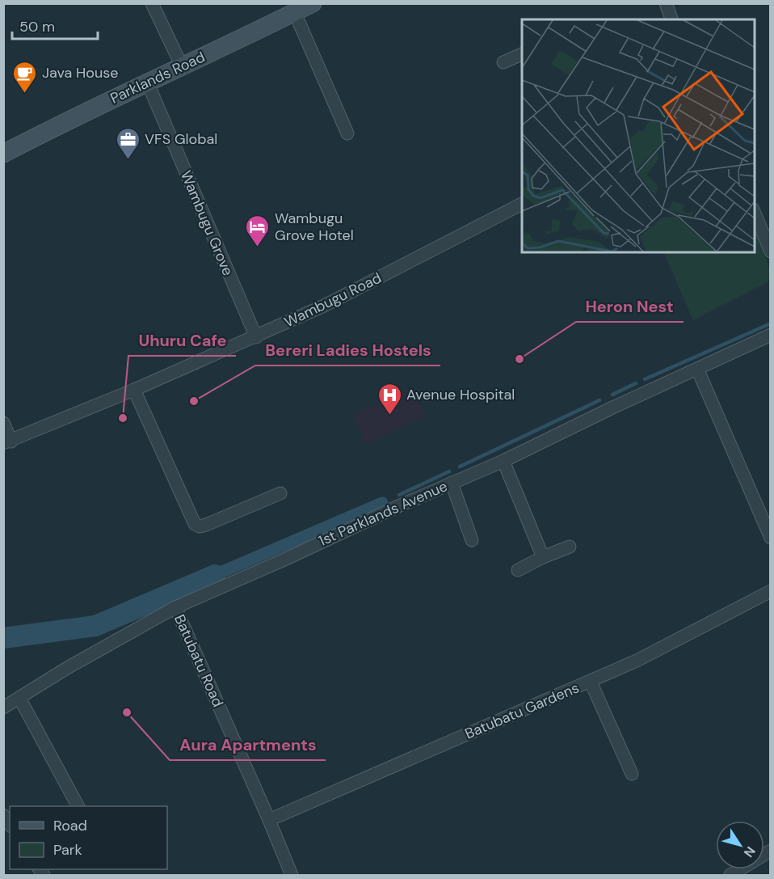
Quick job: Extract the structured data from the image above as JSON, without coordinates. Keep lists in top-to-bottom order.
{
  "streets": {
    "main road": ["Parklands Road"],
    "street": [
      "Wambugu Grove",
      "Wambugu Road",
      "1st Parklands Avenue",
      "Batubatu Road",
      "Batubatu Gardens"
    ]
  },
  "crossings": [
    ["Parklands Road", "Wambugu Grove"],
    ["Wambugu Grove", "Wambugu Road"],
    ["1st Parklands Avenue", "Batubatu Road"],
    ["Batubatu Road", "Batubatu Gardens"]
  ],
  "places": {
    "cafe": ["Java House"],
    "office": ["VFS Global"],
    "hotel": ["Wambugu Grove Hotel"],
    "other": [
      "Heron Nest",
      "Bereri Ladies Hostels",
      "Uhuru Cafe",
      "Aura Apartments"
    ],
    "hospital": ["Avenue Hospital"]
  },
  "legend": ["Road", "Park"],
  "scale_bar": "50 m",
  "north": "bottom right"
}
